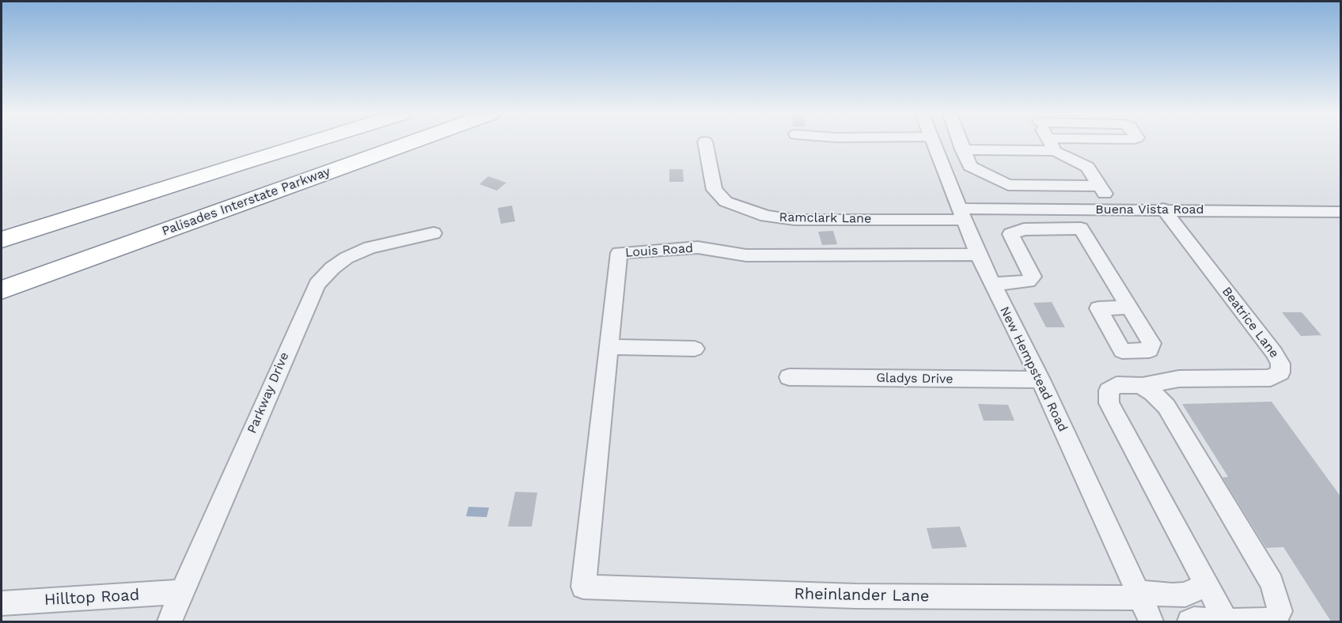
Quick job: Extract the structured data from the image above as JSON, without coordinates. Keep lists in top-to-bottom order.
{
  "streets": {
    "highway": ["Palisades Interstate Parkway"],
    "street": [
      "Buena Vista Road",
      "Ramclark Lane",
      "Louis Road",
      "Beatrice Lane",
      "New Hempstead Road",
      "Gladys Drive",
      "Parkway Drive",
      "Rheinlander Lane",
      "Hilltop Road"
    ]
  },
  "crossings": [
    ["Buena Vista Road", "Ramclark Lane"],
    ["Buena Vista Road", "Beatrice Lane"],
    ["Buena Vista Road", "New Hempstead Road"],
    ["Ramclark Lane", "New Hempstead Road"],
    ["Louis Road", "New Hempstead Road"],
    ["Louis Road", "Rheinlander Lane"],
    ["New Hempstead Road", "Gladys Drive"],
    ["New Hempstead Road", "Rheinlander Lane"],
    ["Parkway Drive", "Hilltop Road"]
  ]
}
